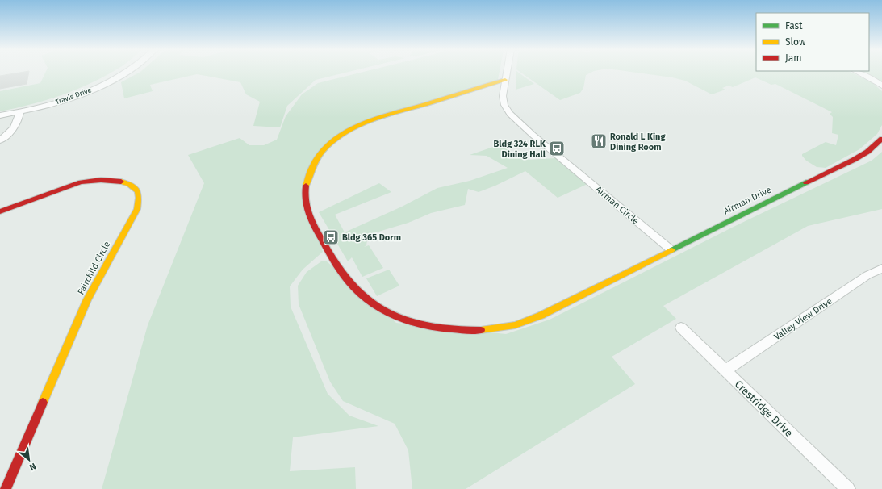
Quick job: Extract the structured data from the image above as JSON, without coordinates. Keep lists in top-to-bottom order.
{
  "streets": {
    "street": [
      "Travis Drive",
      "Airman Drive",
      "Airman Circle",
      "Fairchild Circle",
      "Valley View Drive",
      "Crestridge Drive"
    ]
  },
  "crossings": [
    ["Airman Drive", "Airman Circle"],
    ["Valley View Drive", "Crestridge Drive"]
  ],
  "places": {
    "restaurant": ["Ronald L King Dining Room"],
    "bus stop": ["Bldg 324 RLK Dining Hall", "Bldg 365 Dorm"]
  },
  "legend": ["Fast", "Slow", "Jam"],
  "north": "bottom right"
}
